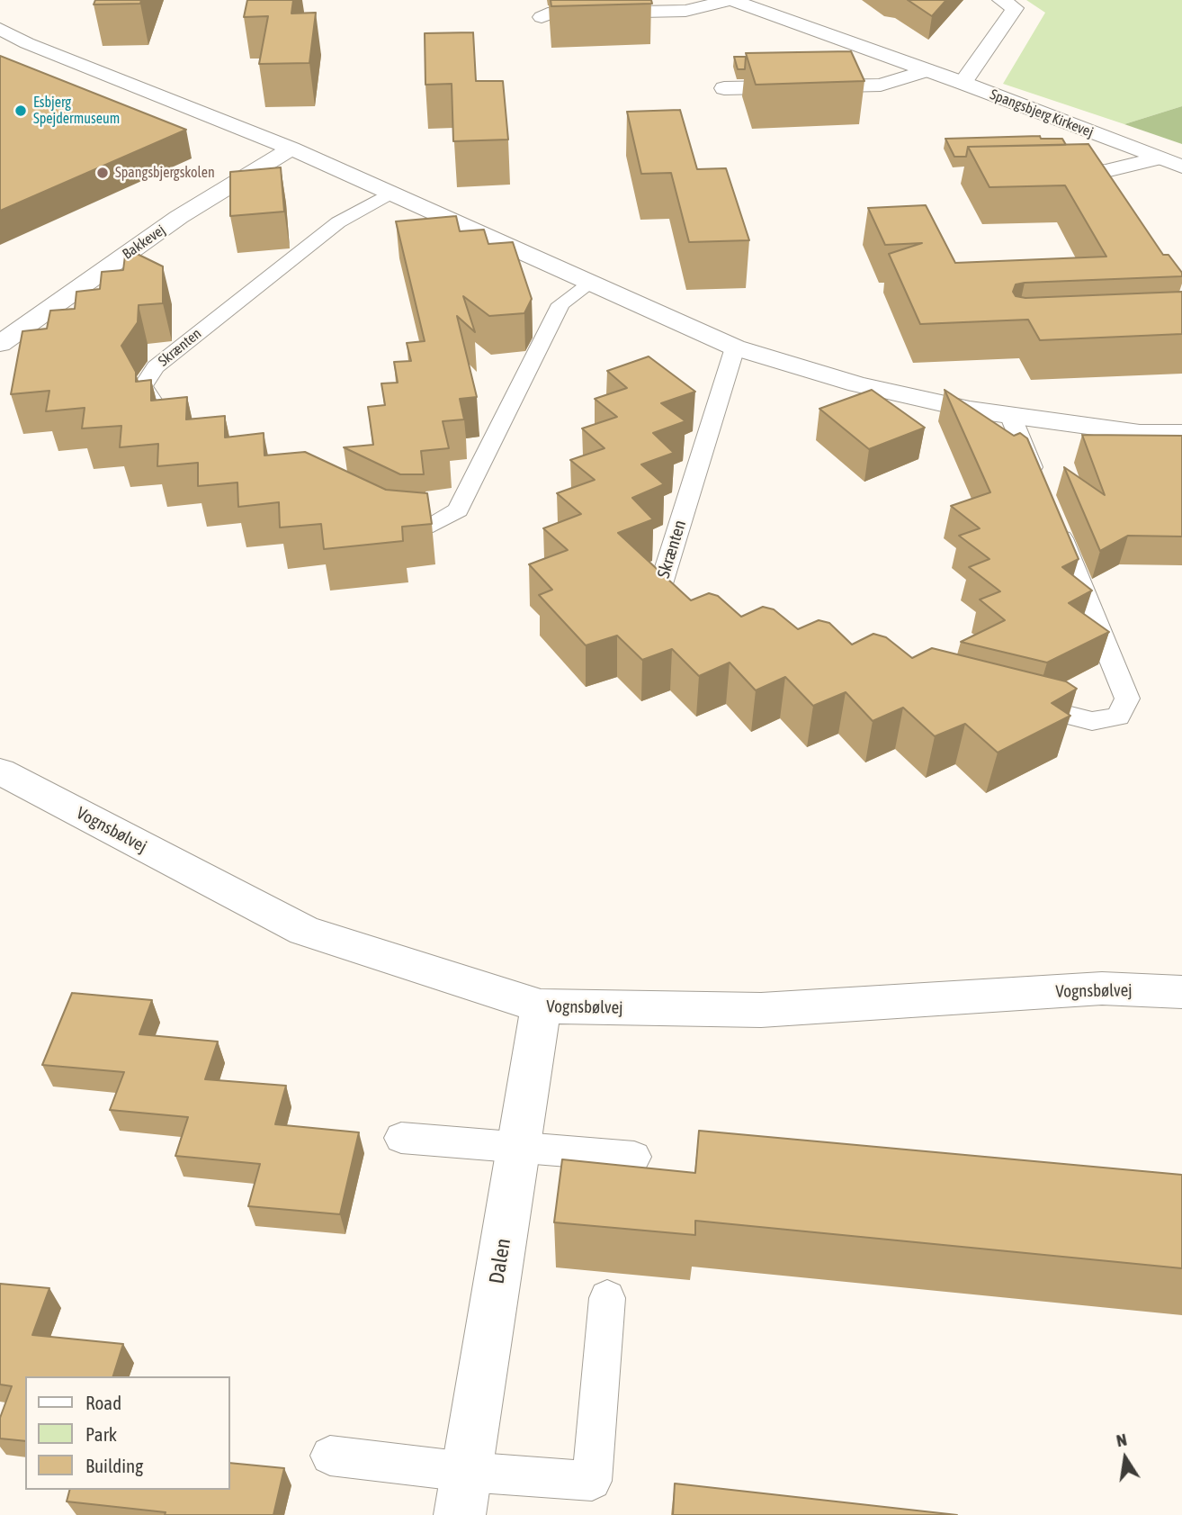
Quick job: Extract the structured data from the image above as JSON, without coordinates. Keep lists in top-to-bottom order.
{
  "streets": {
    "street": [
      "Spangsbjerg Kirkevej",
      "Bakkevej",
      "Vognsbølvej",
      "Dalen"
    ],
    "lane": ["Skrænten"]
  },
  "crossings": [
    ["Vognsbølvej", "Dalen"]
  ],
  "places": ["Esbjerg Spejdermuseum", "Spangsbjergskolen"],
  "legend": ["Road", "Park", "Building"],
  "north": "top"
}
